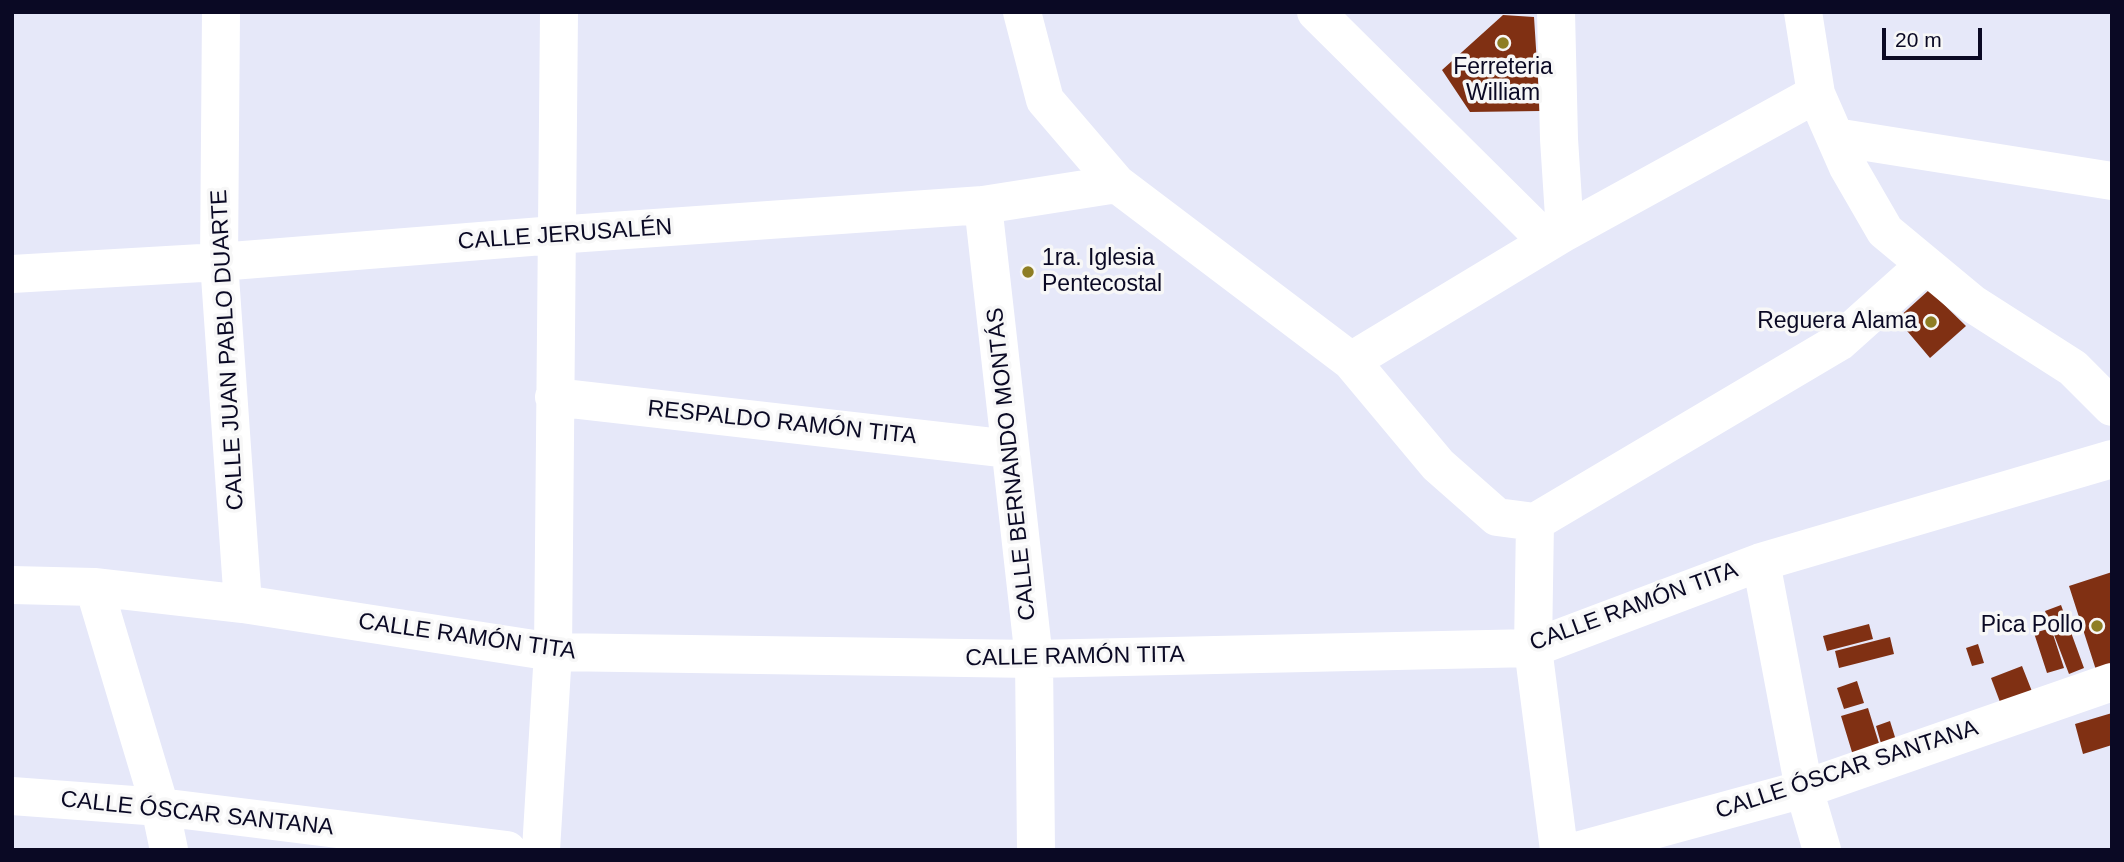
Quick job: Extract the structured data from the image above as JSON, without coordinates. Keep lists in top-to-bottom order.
{
  "streets": {
    "street": [
      "CALLE JERUSALÉN",
      "CALLE JUAN PABLO DUARTE",
      "RESPALDO RAMÓN TITA",
      "CALLE BERNANDO MONTÁS",
      "CALLE RAMÓN TITA",
      "CALLE ÓSCAR SANTANA"
    ]
  },
  "crossings": [
    ["CALLE JERUSALÉN", "CALLE JUAN PABLO DUARTE"],
    ["CALLE JERUSALÉN", "CALLE BERNANDO MONTÁS"],
    ["CALLE JUAN PABLO DUARTE", "CALLE RAMÓN TITA"],
    ["RESPALDO RAMÓN TITA", "CALLE BERNANDO MONTÁS"],
    ["CALLE BERNANDO MONTÁS", "CALLE RAMÓN TITA"]
  ],
  "places": [
    "Ferreteria William",
    "1ra. Iglesia Pentecostal",
    "Reguera Alama",
    "Pica Pollo"
  ],
  "scale_bar": "20 m"
}
